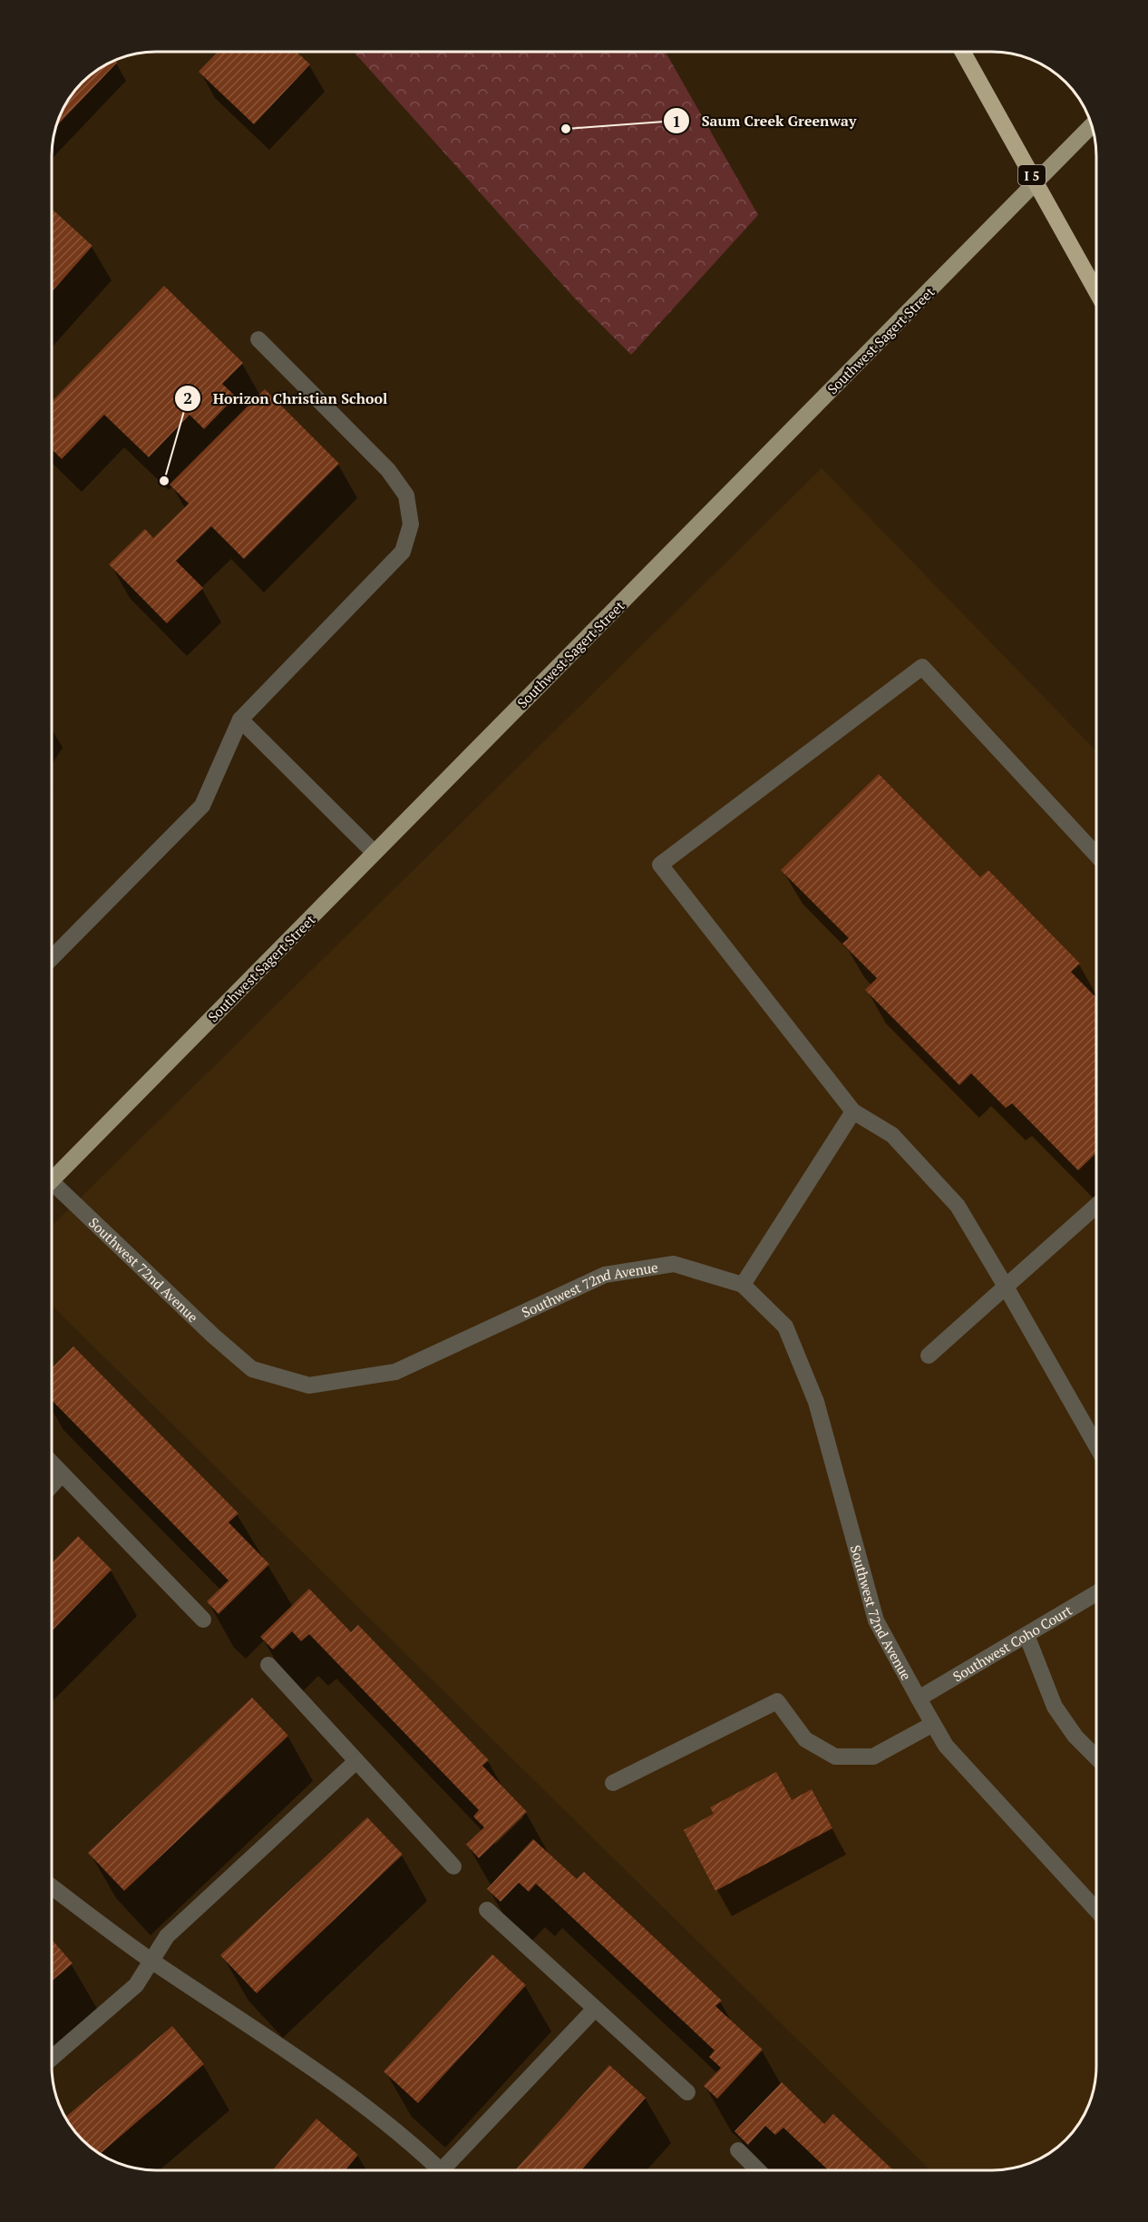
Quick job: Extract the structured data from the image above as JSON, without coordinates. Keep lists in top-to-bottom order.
{
  "streets": {
    "highway": ["I 5"],
    "main road": ["Southwest Sagert Street"],
    "street": ["Southwest 72nd Avenue", "Southwest Coho Court"]
  },
  "crossings": [
    ["Southwest 72nd Avenue", "Southwest Coho Court"]
  ],
  "places": ["Saum Creek Greenway", "Horizon Christian School"]
}
